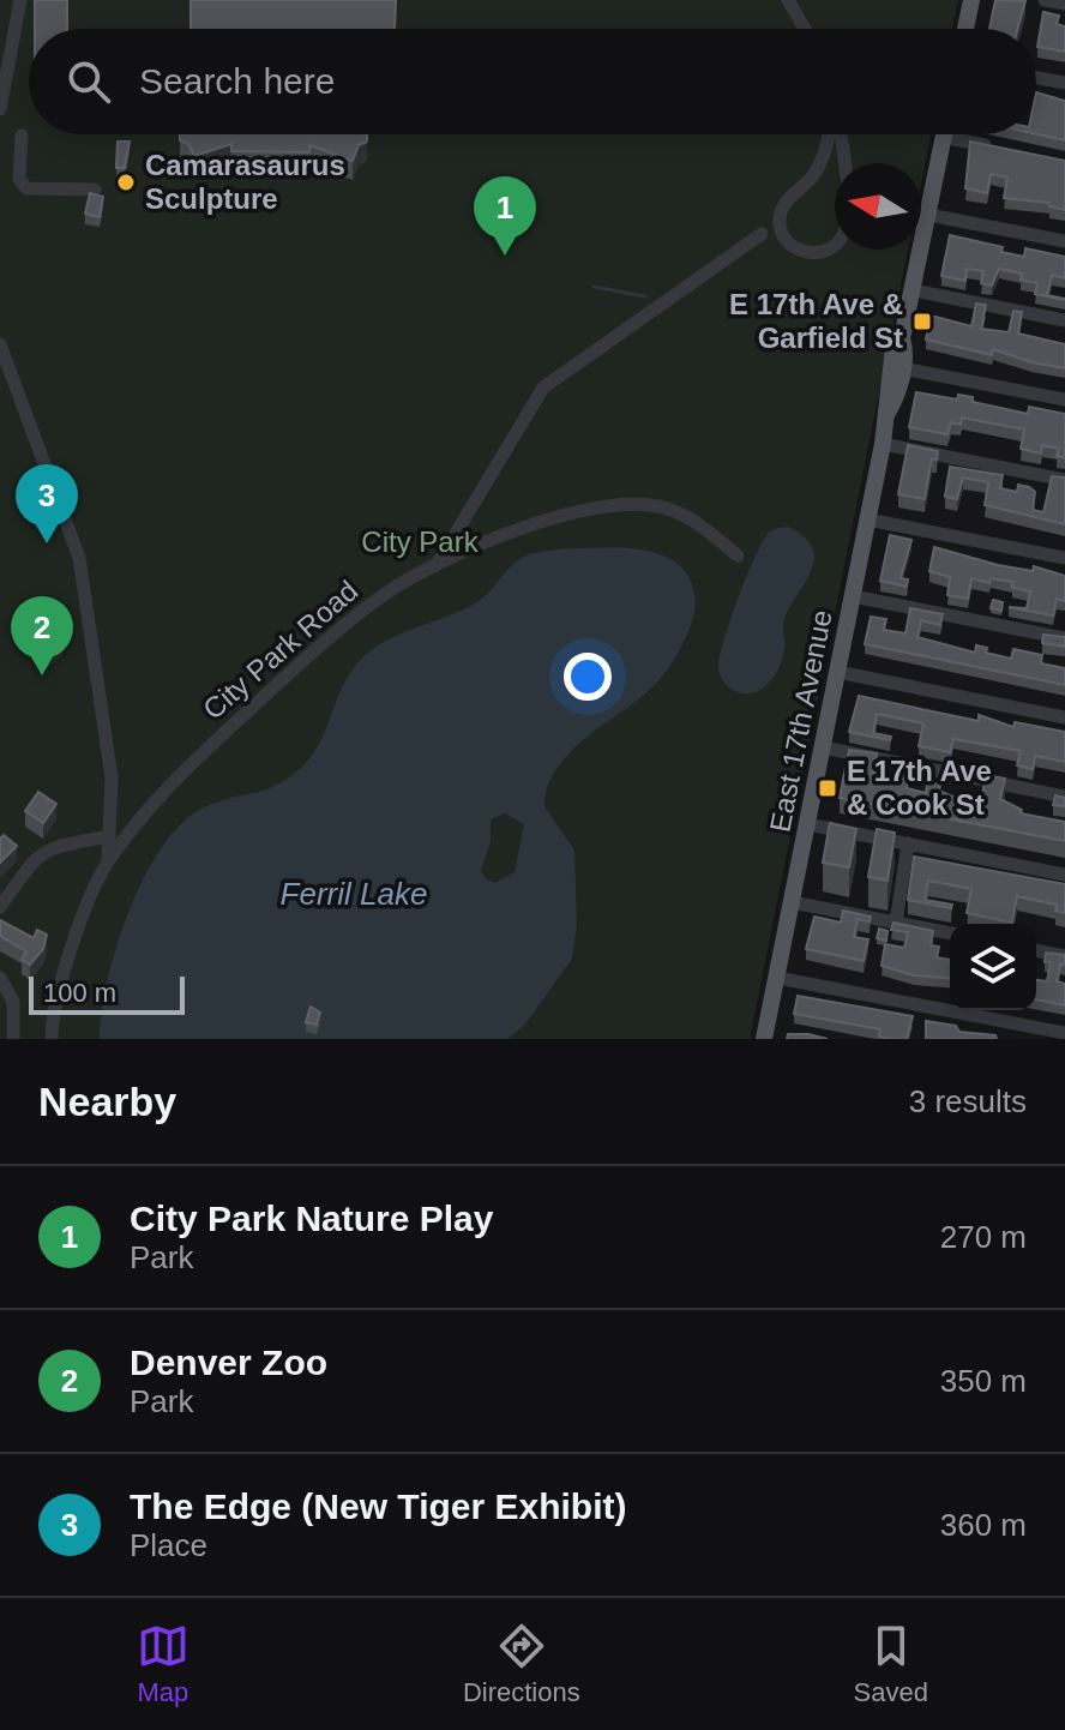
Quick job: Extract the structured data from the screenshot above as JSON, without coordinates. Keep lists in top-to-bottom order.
{
  "streets": {
    "main road": ["East 17th Avenue"],
    "street": ["City Park Road"]
  },
  "water": ["Ferril Lake"],
  "parks": ["City Park"],
  "places": {
    "other": ["Camarasaurus Sculpture"],
    "transit": ["E 17th Ave & Garfield St", "E 17th Ave & Cook St"]
  },
  "scale_bar": "100 m",
  "north": "left",
  "page": {
    "search": "Search here",
    "pins": ["1", "3", "2"],
    "scale": "100 m",
    "heading": ["Nearby", "3 results"],
    "list": [
      {
        "mark": "1",
        "name": "City Park Nature Play",
        "note": "Park",
        "value": "270 m"
      },
      {
        "mark": "2",
        "name": "Denver Zoo",
        "note": "Park",
        "value": "350 m"
      },
      {
        "mark": "3",
        "name": "The Edge (New Tiger Exhibit)",
        "note": "Place",
        "value": "360 m"
      }
    ],
    "nav": ["Map", "Directions", "Saved"]
  }
}
